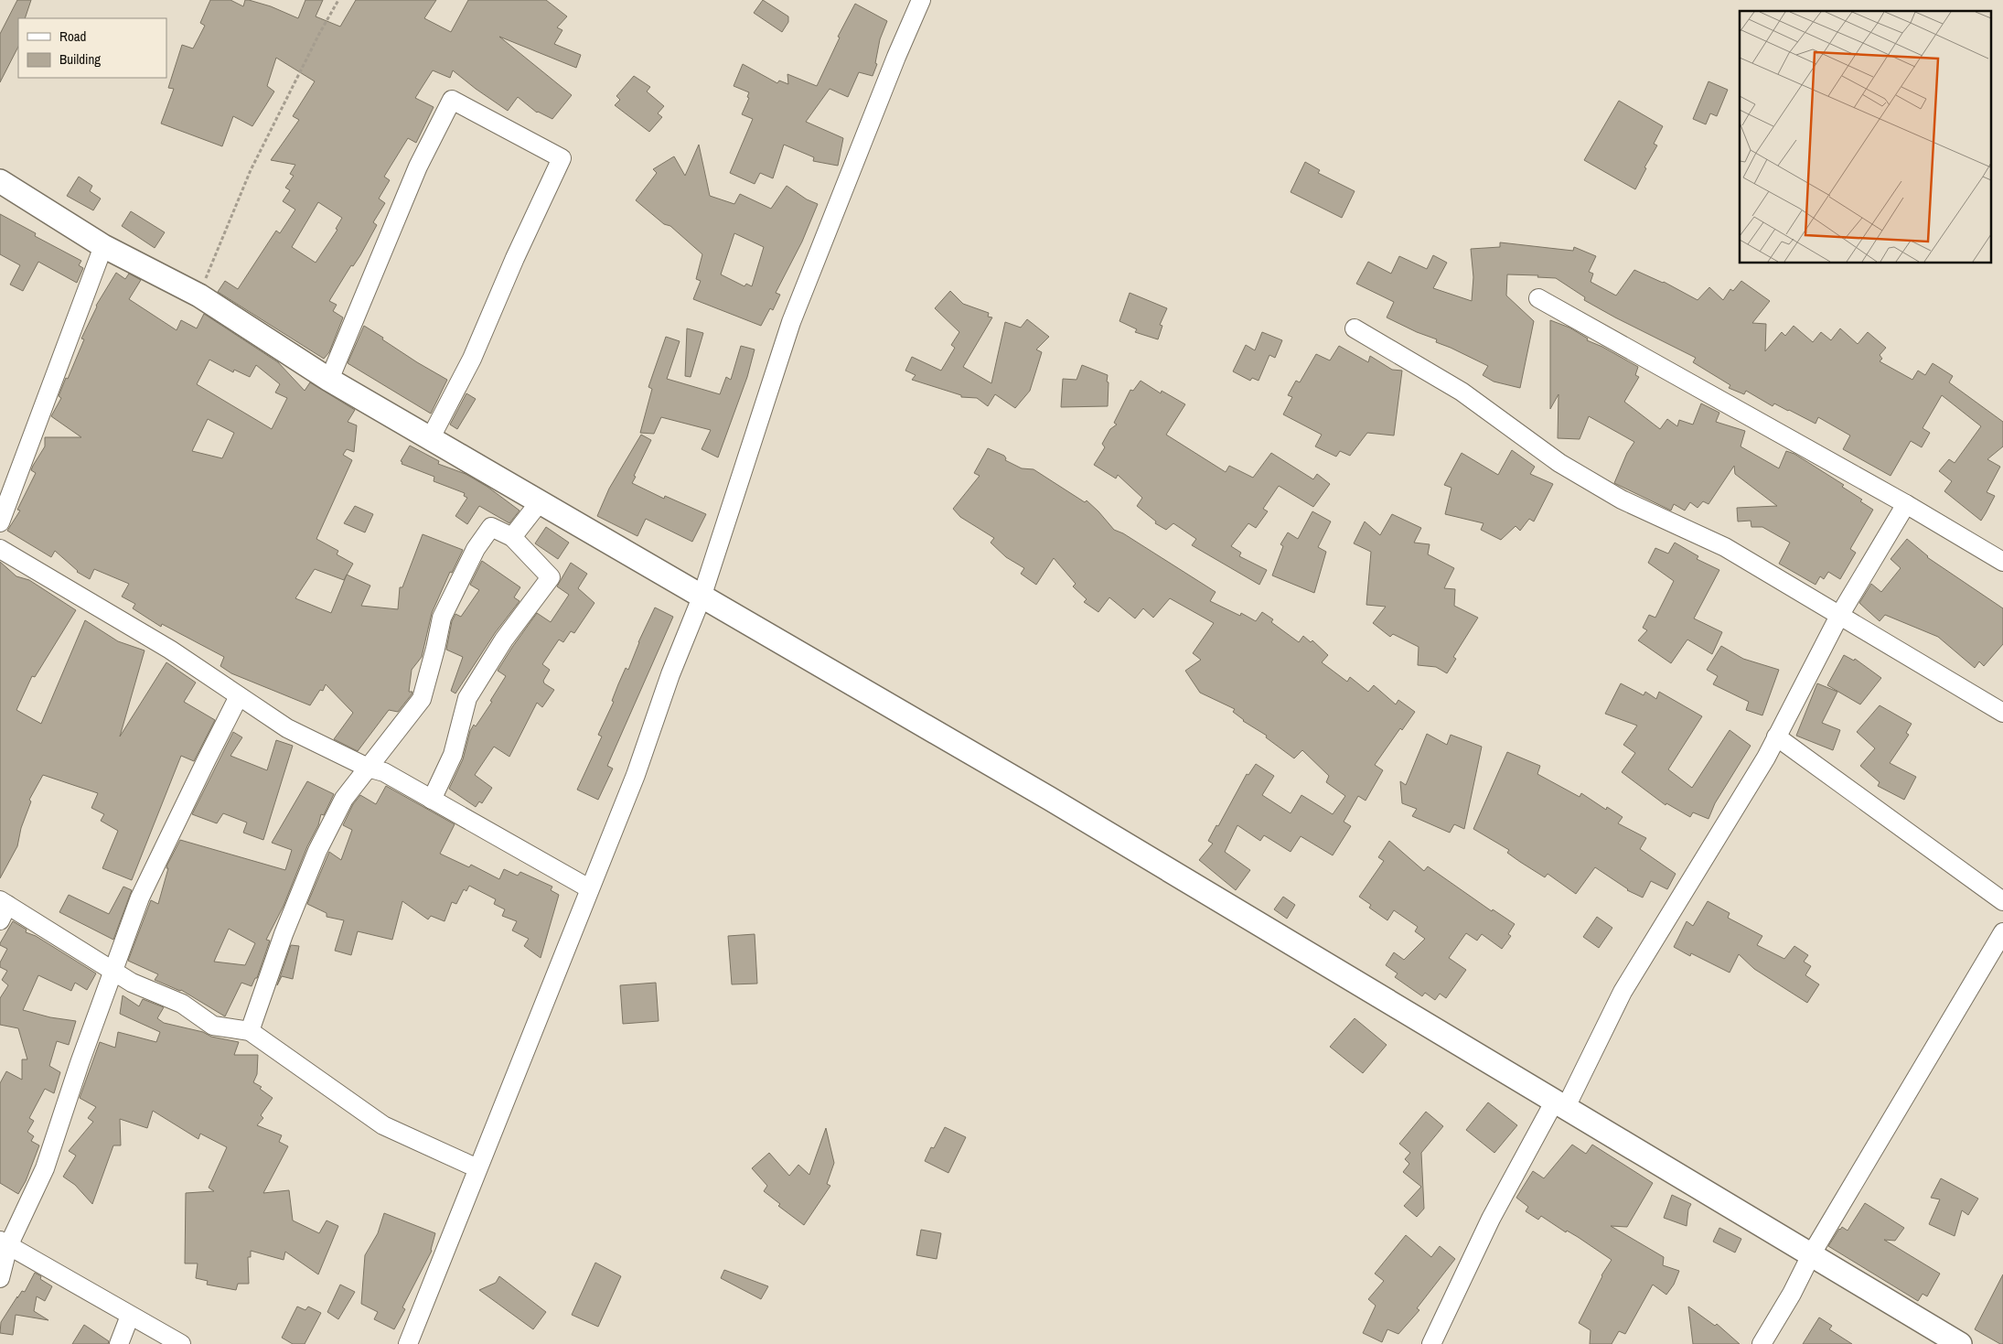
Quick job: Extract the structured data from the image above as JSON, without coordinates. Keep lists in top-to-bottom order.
{
  "legend": ["Road", "Building"]
}
